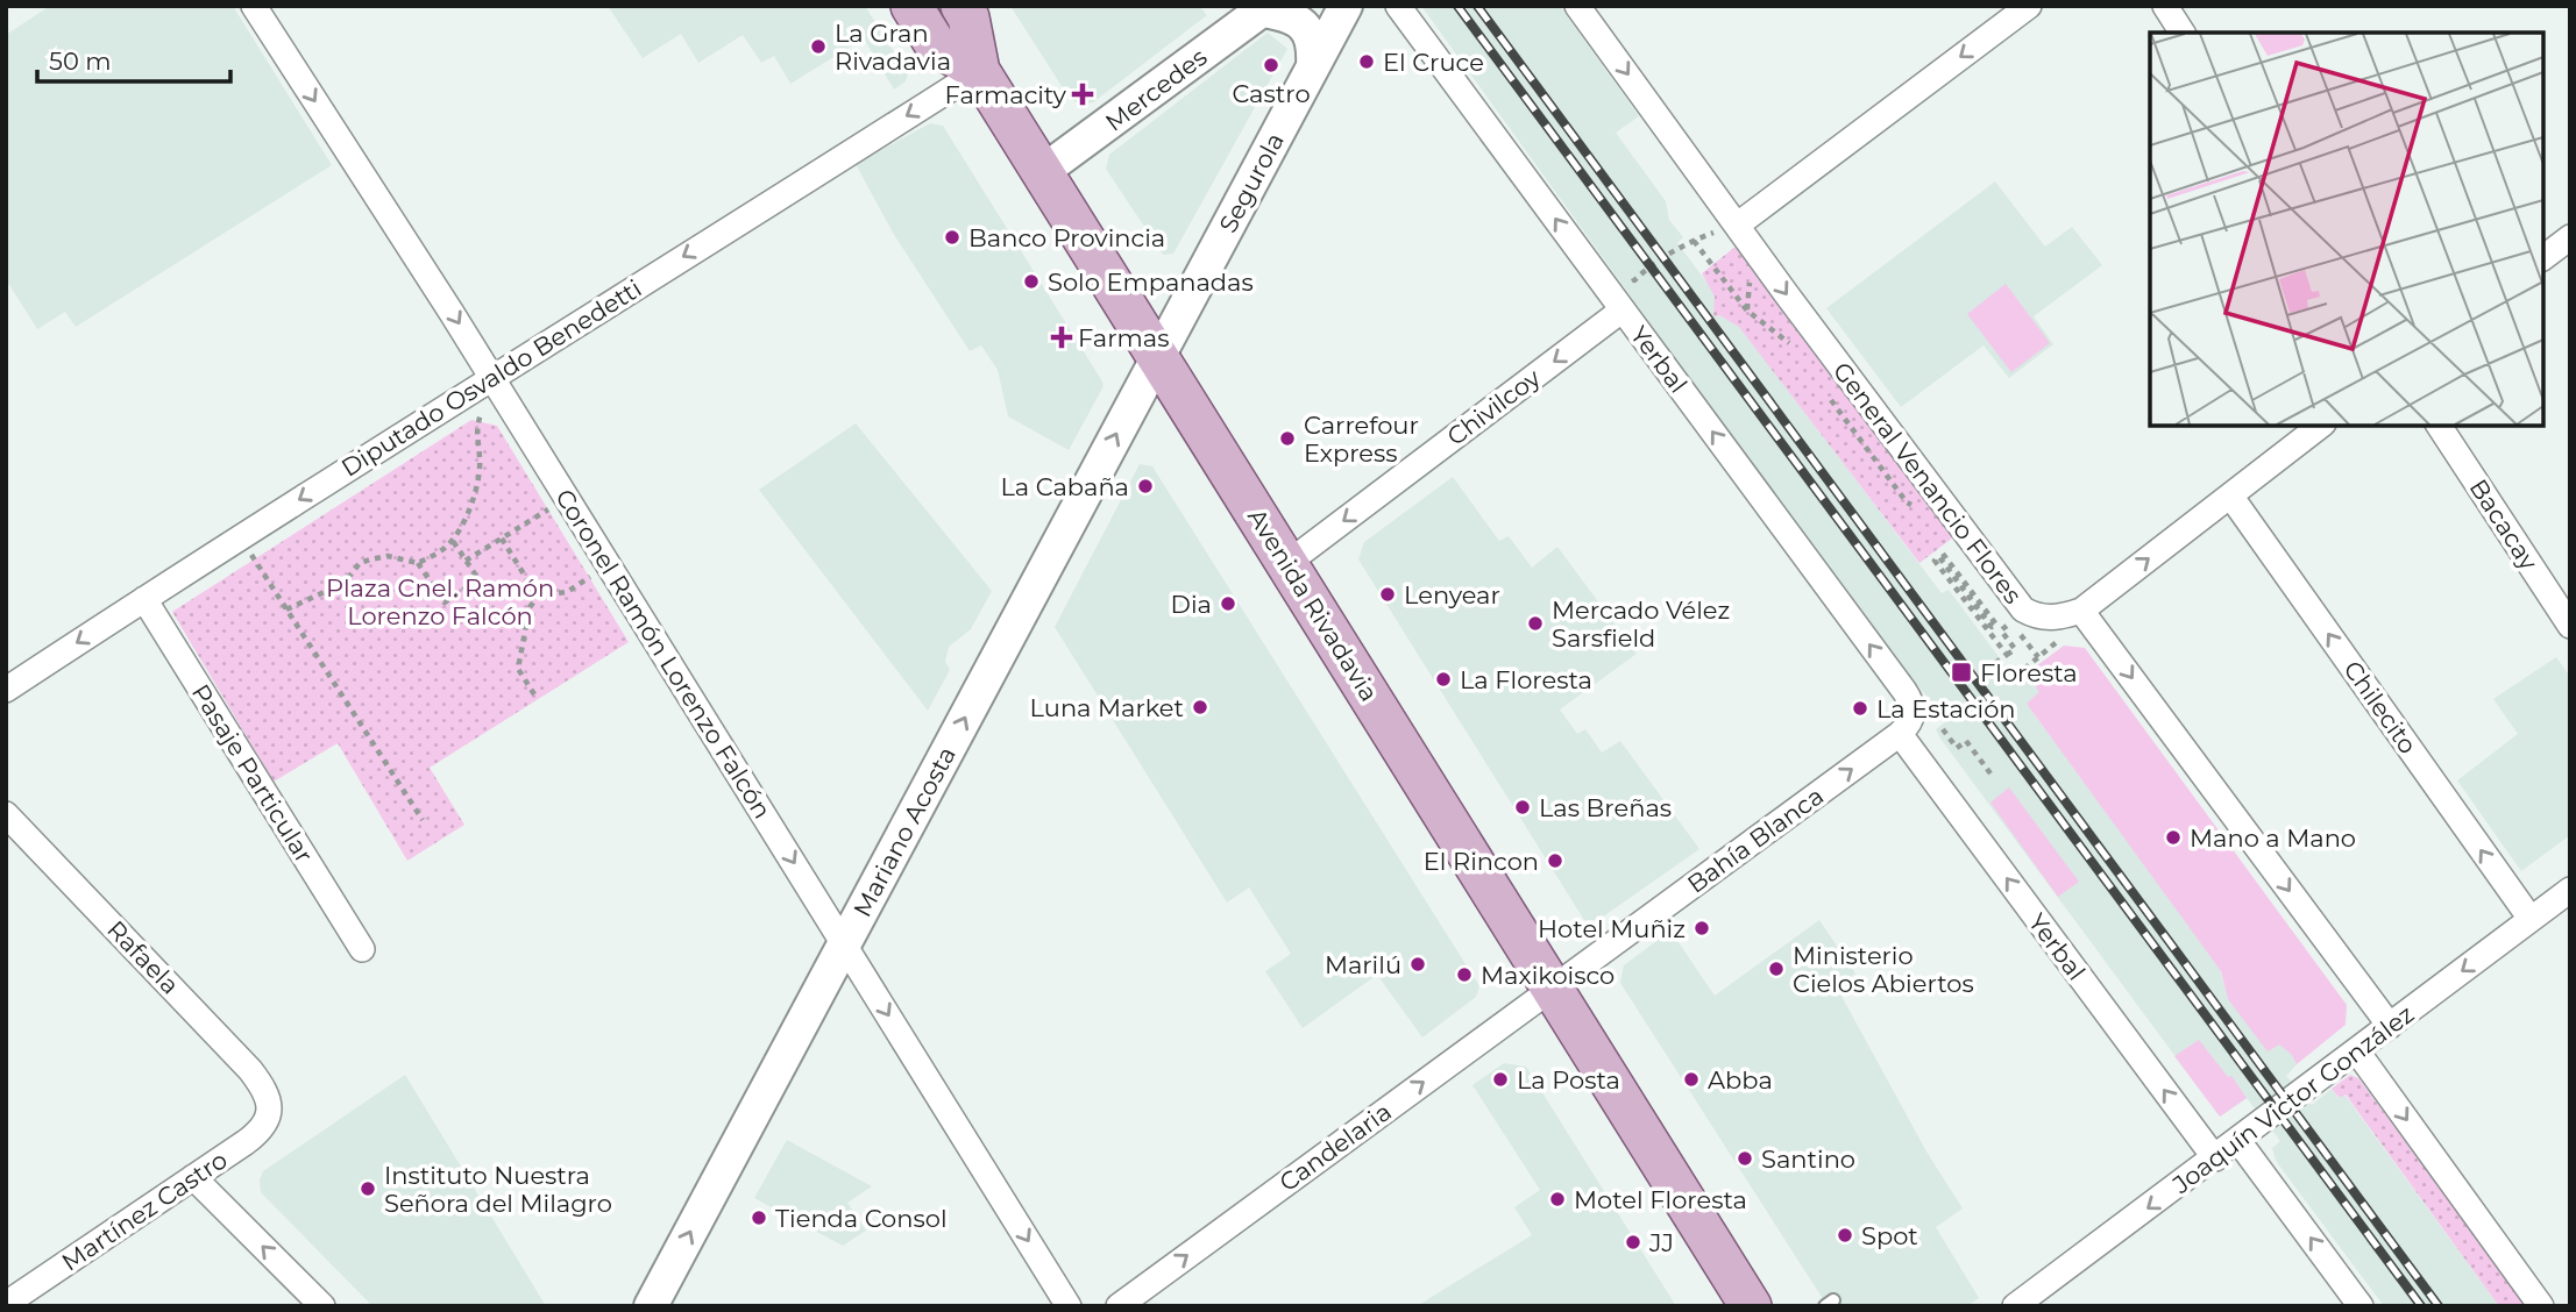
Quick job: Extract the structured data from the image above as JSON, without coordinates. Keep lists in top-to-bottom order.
{
  "streets": {
    "main road": ["Avenida Rivadavia"],
    "street": [
      "Mercedes",
      "Segurola",
      "Yerbal",
      "Diputado Osvaldo Benedetti",
      "Chivilcoy",
      "General Venancio Flores",
      "Bacacay",
      "Coronel Ramón Lorenzo Falcón",
      "Chilecito",
      "Pasaje Particular",
      "Mariano Acosta",
      "Bahía Blanca",
      "Rafaela",
      "Joaquín Victor González",
      "Candelaria",
      "Martínez Castro"
    ]
  },
  "crossings": [
    ["Mercedes", "Avenida Rivadavia"],
    ["Segurola", "Avenida Rivadavia"],
    ["Segurola", "Mariano Acosta"],
    ["Yerbal", "Chivilcoy"],
    ["Yerbal", "Bahía Blanca"],
    ["Yerbal", "Joaquín Victor González"],
    ["Diputado Osvaldo Benedetti", "Avenida Rivadavia"],
    ["Diputado Osvaldo Benedetti", "Coronel Ramón Lorenzo Falcón"],
    ["Diputado Osvaldo Benedetti", "Pasaje Particular"],
    ["Chivilcoy", "Avenida Rivadavia"],
    ["Avenida Rivadavia", "Mariano Acosta"],
    ["Avenida Rivadavia", "Bahía Blanca"],
    ["Avenida Rivadavia", "Candelaria"],
    ["Coronel Ramón Lorenzo Falcón", "Mariano Acosta"],
    ["Chilecito", "Joaquín Victor González"],
    ["Bahía Blanca", "Candelaria"],
    ["Rafaela", "Martínez Castro"]
  ],
  "one_way": [
    "Diputado Osvaldo Benedetti",
    "Chivilcoy",
    "General Venancio Flores",
    "Coronel Ramón Lorenzo Falcón",
    "Mariano Acosta",
    "Bahía Blanca",
    "Joaquín Victor González",
    "Candelaria"
  ],
  "parks": ["Plaza Cnel. Ramón Lorenzo Falcón"],
  "places": {
    "other": [
      "La Gran Rivadavia",
      "El Cruce",
      "Castro",
      "Banco Provincia",
      "Solo Empanadas",
      "Carrefour Express",
      "La Cabaña",
      "Lenyear",
      "Dia",
      "Mercado Vélez Sarsfield",
      "La Floresta",
      "Luna Market",
      "La Estación",
      "Las Breñas",
      "Mano a Mano",
      "El Rincon",
      "Hotel Muñiz",
      "Marilú",
      "Ministerio Cielos Abiertos",
      "Maxikoisco",
      "La Posta",
      "Abba",
      "Santino",
      "Instituto Nuestra Señora del Milagro",
      "Motel Floresta",
      "Tienda Consol",
      "Spot",
      "JJ"
    ],
    "health": ["Farmacity", "Farmas"],
    "transit": ["Floresta"]
  },
  "scale_bar": "50 m"
}
